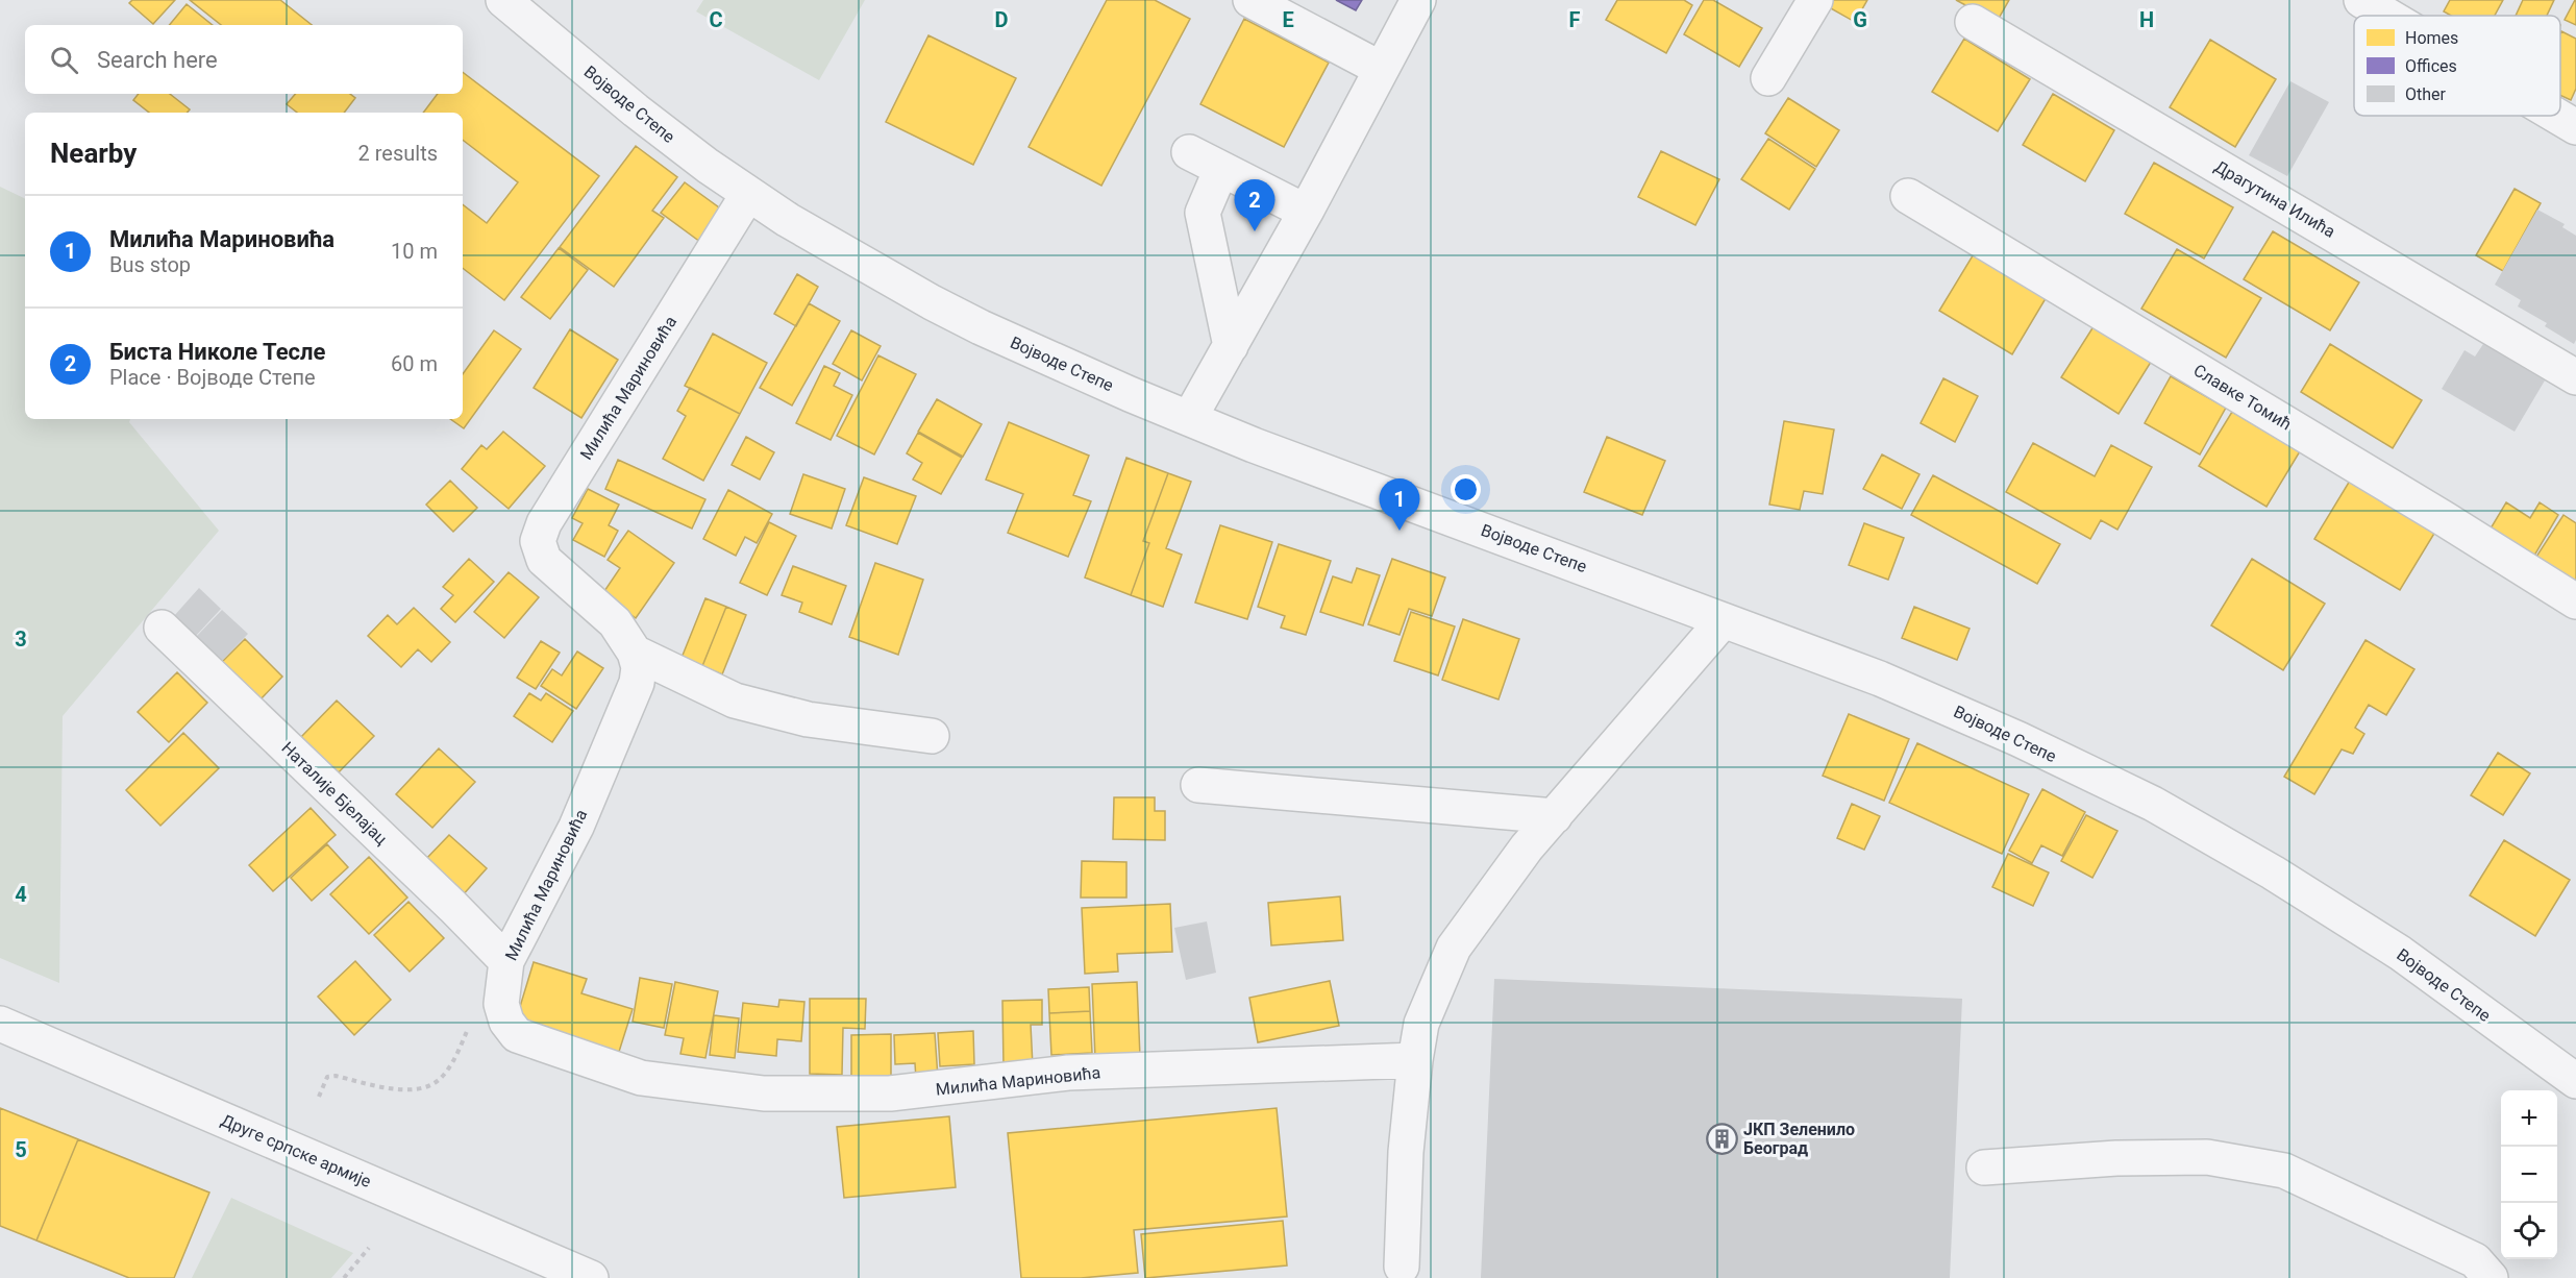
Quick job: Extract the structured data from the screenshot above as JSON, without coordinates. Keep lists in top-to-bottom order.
{
  "streets": {
    "street": [
      "Војводе Степе",
      "Драгутина Илића",
      "Милића Мариновића",
      "Славке Томић",
      "Наталије Бјелајац",
      "Друге српске армије"
    ]
  },
  "crossings": [
    ["Војводе Степе", "Милића Мариновића"],
    ["Милића Мариновића", "Наталије Бјелајац"]
  ],
  "places": {
    "building": ["ЈКП Зеленило Београд"]
  },
  "legend": ["Homes", "Offices", "Other"],
  "page": {
    "search": "Search here",
    "heading": ["Nearby", "2 results"],
    "pins": ["2", "1"],
    "list": [
      {
        "mark": "1",
        "name": "Милића Мариновића",
        "note": "Bus stop",
        "value": "10 m"
      },
      {
        "mark": "2",
        "name": "Биста Николе Тесле",
        "note": "Place · Војводе Степе",
        "value": "60 m"
      }
    ],
    "map_buttons": ["+", "−"]
  },
  "grid": {
    "columns": [
      "C",
      "D",
      "E",
      "F",
      "G",
      "H"
    ],
    "rows": ["3", "4", "5"]
  }
}
